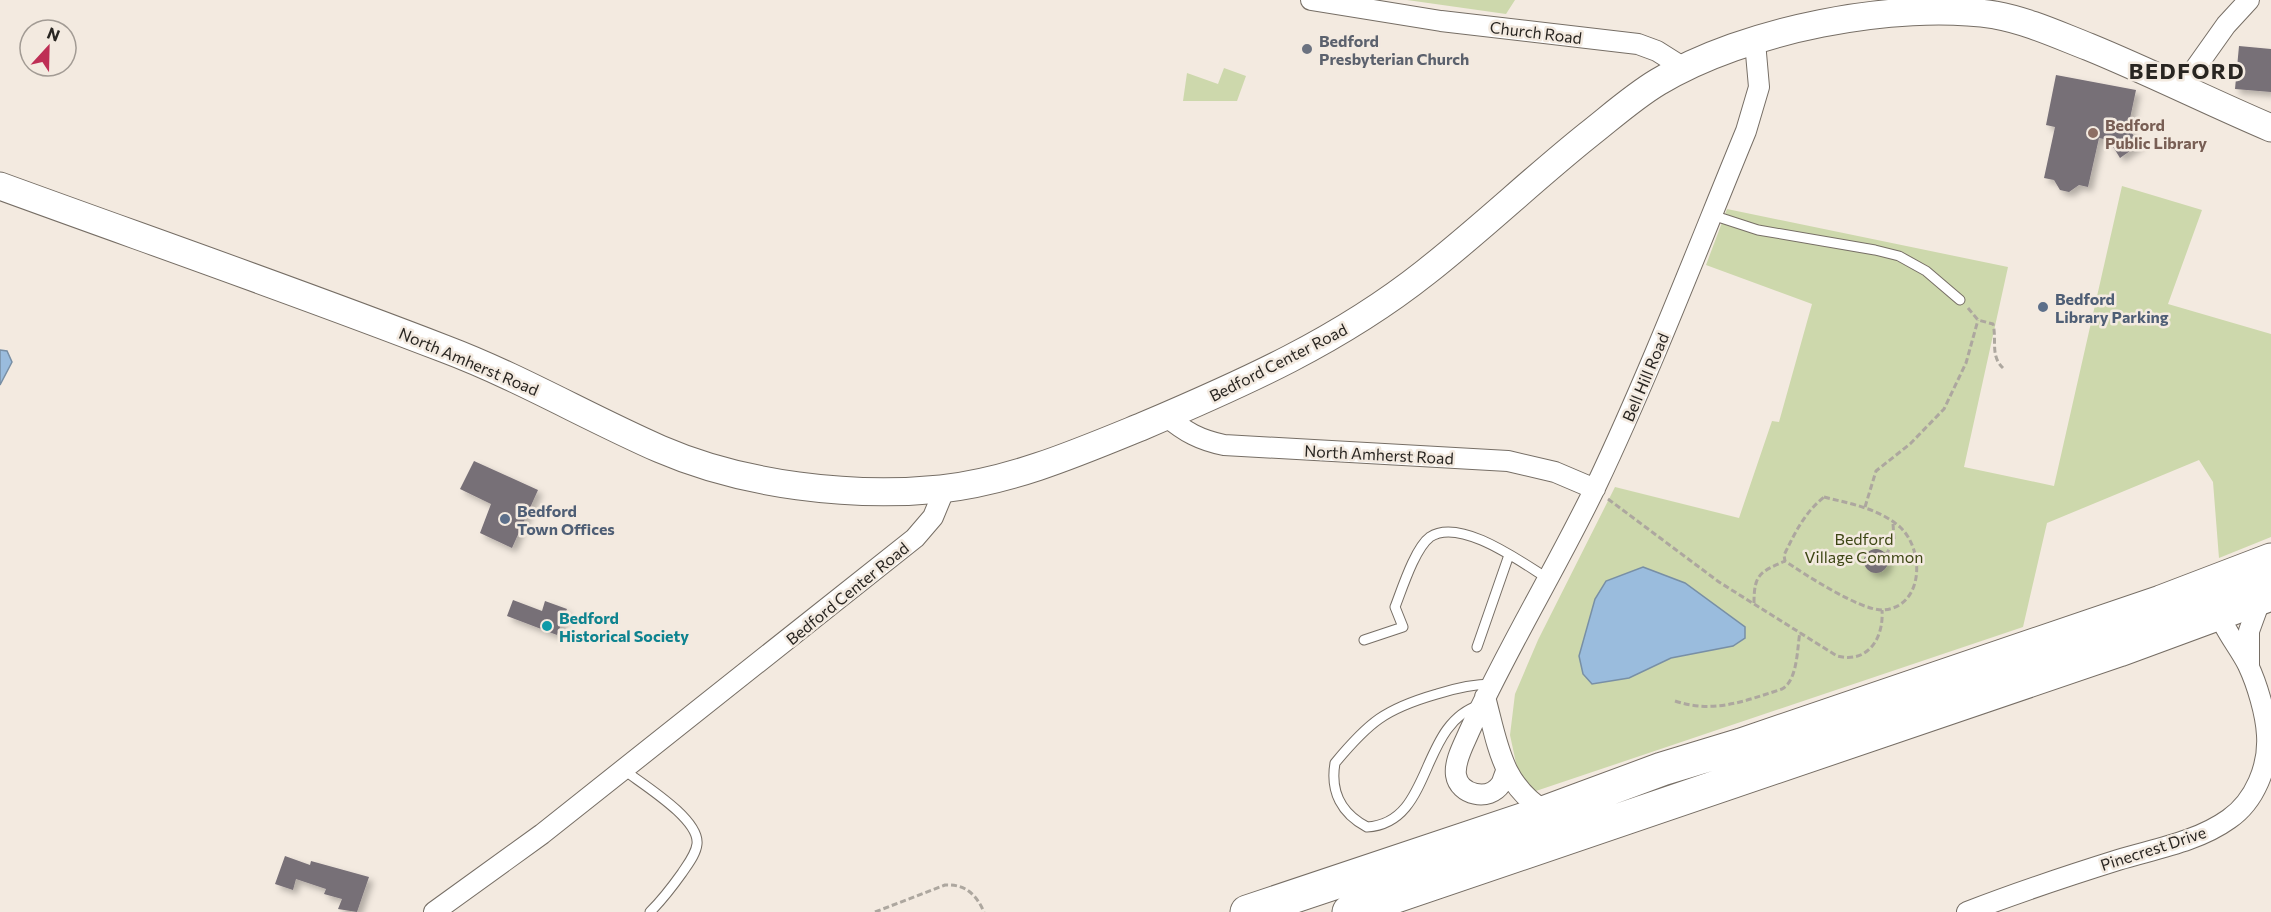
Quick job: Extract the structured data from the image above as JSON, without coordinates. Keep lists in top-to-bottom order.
{
  "streets": {
    "street": [
      "Church Road",
      "North Amherst Road",
      "Bedford Center Road",
      "Bell Hill Road",
      "Pinecrest Drive"
    ]
  },
  "crossings": [
    ["Church Road", "Bedford Center Road"],
    ["North Amherst Road", "Bedford Center Road"],
    ["North Amherst Road", "Bell Hill Road"],
    ["Bedford Center Road", "Bell Hill Road"]
  ],
  "districts": ["BEDFORD"],
  "parks": ["Bedford Village Common"],
  "places": [
    "Bedford Presbyterian Church",
    "Bedford Public Library",
    "Bedford Library Parking",
    "Bedford Town Offices",
    "Bedford Historical Society"
  ],
  "north": "top"
}
